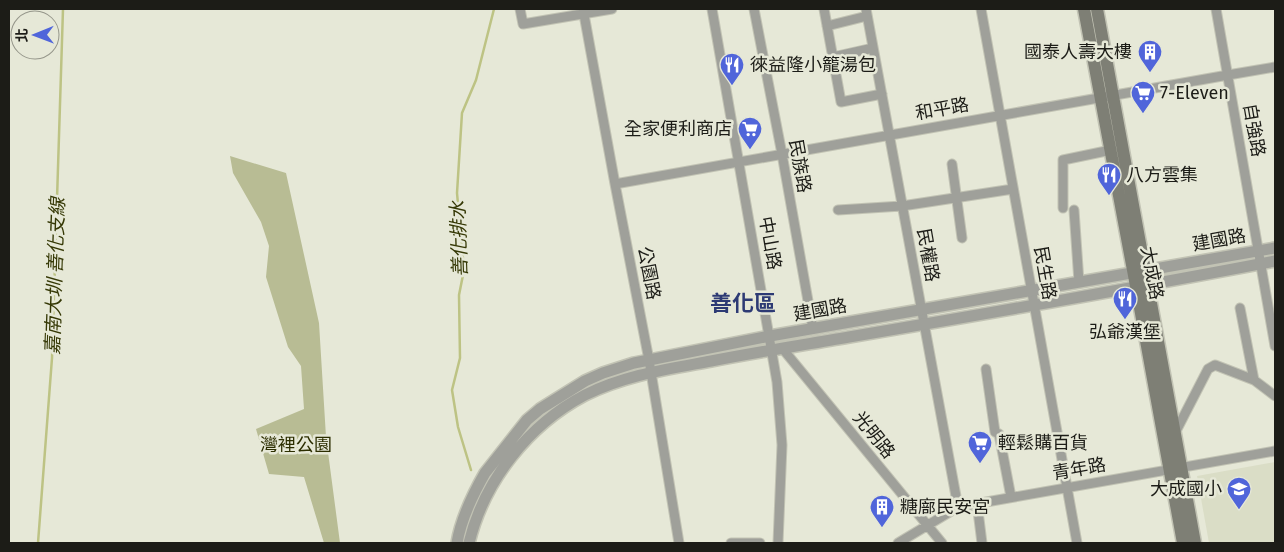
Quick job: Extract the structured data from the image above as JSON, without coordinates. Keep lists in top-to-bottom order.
{
  "streets": {
    "main road": ["大成路"],
    "street": [
      "和平路",
      "自強路",
      "民族路",
      "建國路",
      "中山路",
      "民權路",
      "公園路",
      "民生路",
      "光明路",
      "青年路"
    ]
  },
  "crossings": [
    ["和平路", "自強路"],
    ["和平路", "民族路"],
    ["和平路", "中山路"],
    ["和平路", "民權路"],
    ["和平路", "公園路"],
    ["和平路", "民生路"],
    ["和平路", "大成路"],
    ["自強路", "建國路"],
    ["民族路", "建國路"],
    ["建國路", "中山路"],
    ["建國路", "民權路"],
    ["建國路", "公園路"],
    ["建國路", "民生路"],
    ["建國路", "大成路"],
    ["建國路", "光明路"],
    ["中山路", "光明路"],
    ["民權路", "青年路"],
    ["民生路", "青年路"],
    ["大成路", "青年路"],
    ["光明路", "青年路"]
  ],
  "districts": ["善化區"],
  "water": ["善化排水", "嘉南大圳 善化支線"],
  "parks": ["灣裡公園"],
  "places": {
    "building": ["國泰人壽大樓", "糖廍民安宮"],
    "restaurant": ["徠益隆小籠湯包", "八方雲集", "弘爺漢堡"],
    "supermarket": ["7-Eleven", "全家便利商店", "輕鬆購百貨"],
    "school or university": ["大成國小"]
  },
  "north": "left"
}
